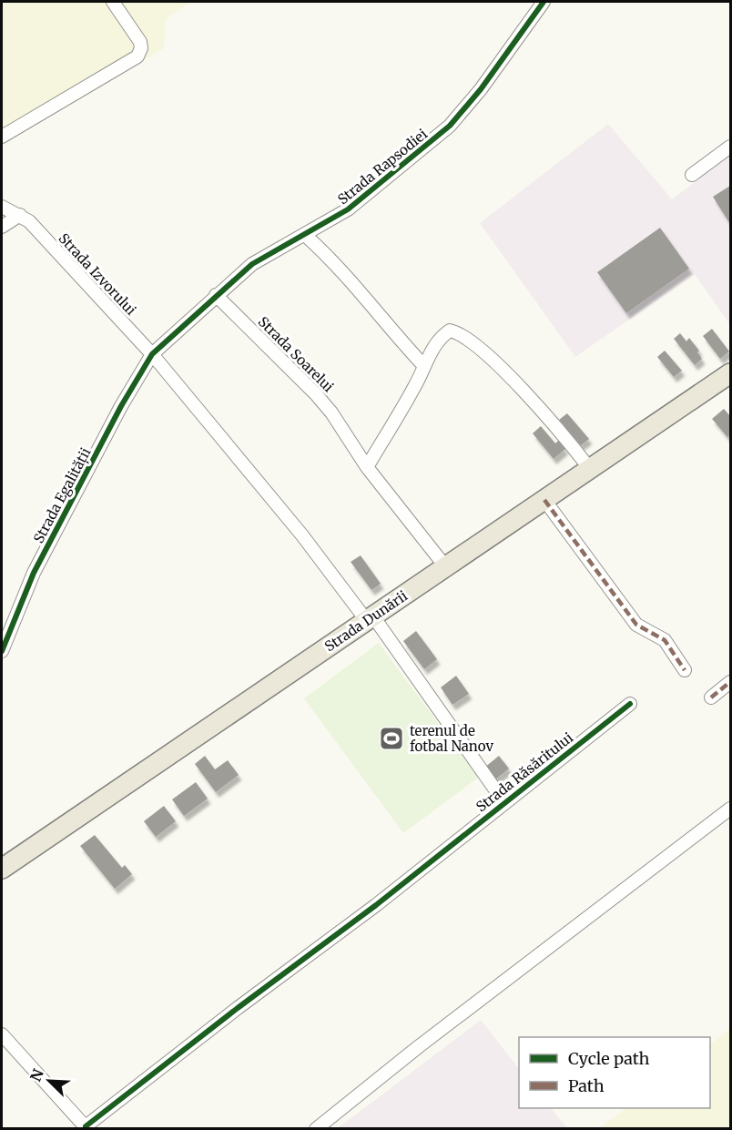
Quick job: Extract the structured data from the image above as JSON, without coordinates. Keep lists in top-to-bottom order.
{
  "streets": {
    "main road": ["Strada Dunării"],
    "street": [
      "Strada Rapsodiei",
      "Strada Izvorului",
      "Strada Soarelui",
      "Strada Egalității",
      "Strada Răsăritului"
    ]
  },
  "crossings": [
    ["Strada Rapsodiei", "Strada Izvorului"],
    ["Strada Rapsodiei", "Strada Soarelui"],
    ["Strada Rapsodiei", "Strada Egalității"],
    ["Strada Izvorului", "Strada Egalității"],
    ["Strada Soarelui", "Strada Dunării"],
    ["Strada Dunării", "Strada Răsăritului"]
  ],
  "places": {
    "sports": ["terenul de fotbal Nanov"]
  },
  "legend": ["Cycle path", "Path"],
  "north": "top left"
}
